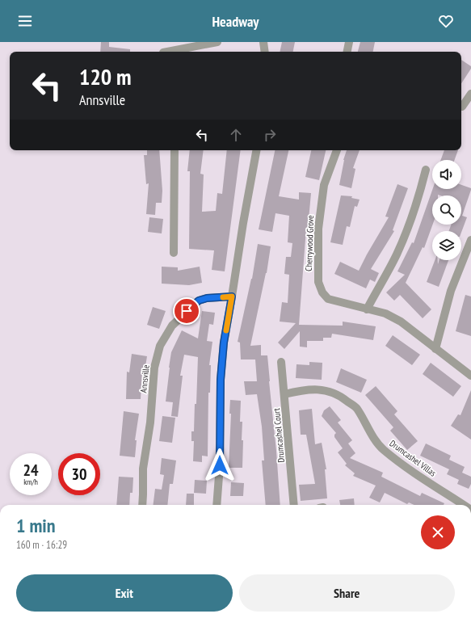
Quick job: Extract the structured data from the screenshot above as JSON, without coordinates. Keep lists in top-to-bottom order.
{
  "streets": {
    "street": [
      "Cherrywood Grove",
      "Annsville",
      "Drumcashel Court",
      "Drumcashel Villas"
    ]
  },
  "crossings": [
    ["Drumcashel Court", "Drumcashel Villas"]
  ],
  "page": {
    "header": "Headway",
    "turn": ["120 m", "Annsville"],
    "speed": "24 km/h",
    "limit": "30",
    "heading": ["1 min", "160 m · 16:29"],
    "buttons": ["Exit", "Share"]
  }
}
